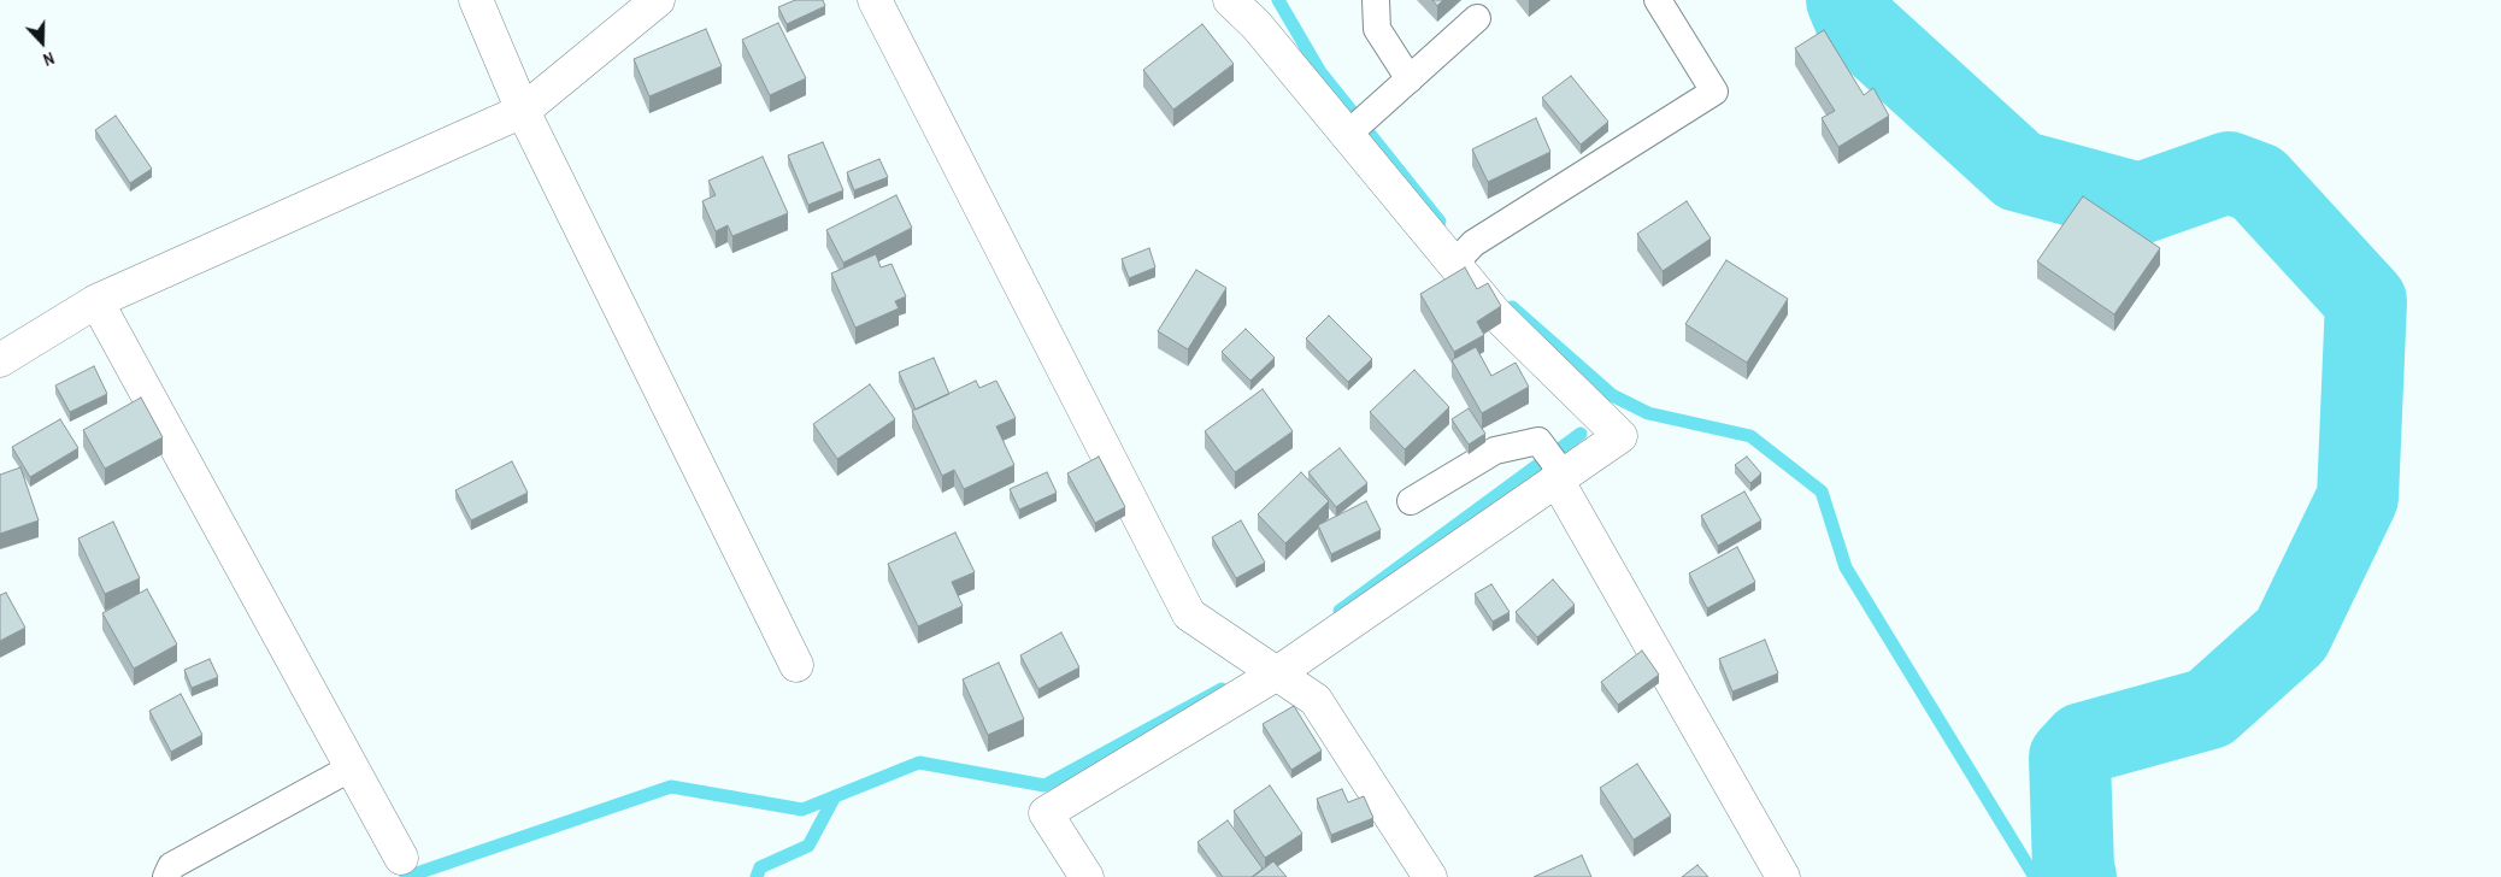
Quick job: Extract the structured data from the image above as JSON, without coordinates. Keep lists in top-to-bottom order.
{
  "north": "bottom"
}
